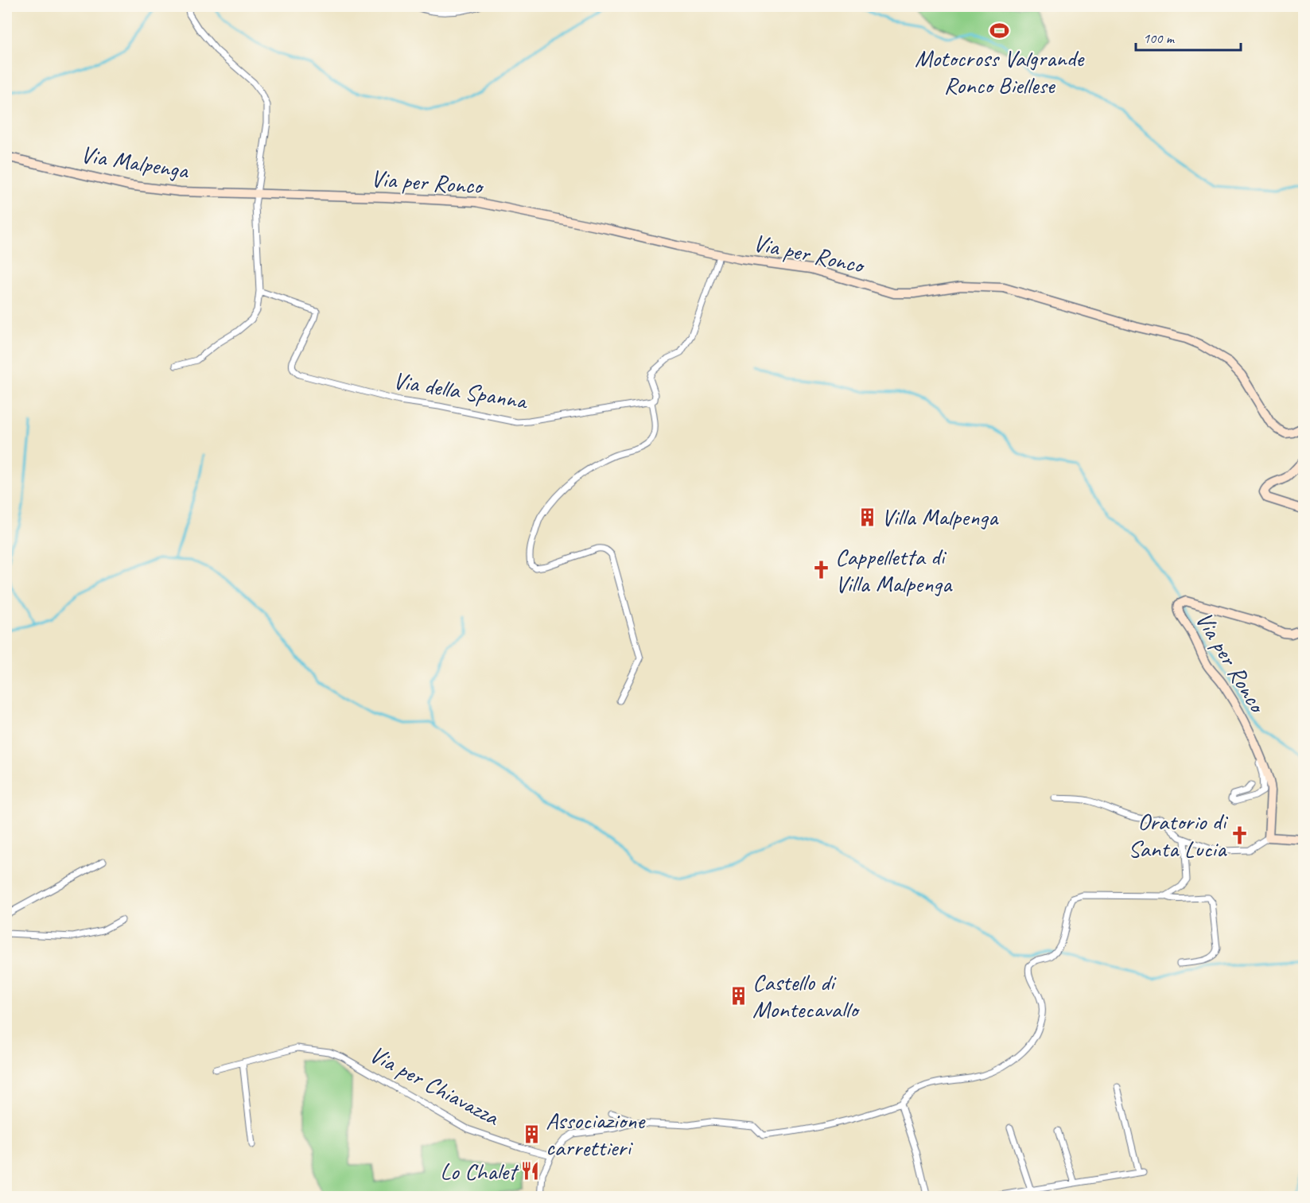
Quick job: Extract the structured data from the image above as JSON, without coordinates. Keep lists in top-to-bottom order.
{
  "streets": {
    "street": [
      "Via Malpenga",
      "Via per Ronco",
      "Via della Spanna",
      "Via per Chiavazza"
    ]
  },
  "crossings": [
    ["Via Malpenga", "Via per Ronco"]
  ],
  "places": {
    "sports": ["Motocross Valgrande Ronco Biellese"],
    "building": ["Villa Malpenga", "Castello di Montecavallo", "Associazione carrettieri"],
    "church": ["Cappelletta di Villa Malpenga", "Oratorio di Santa Lucia"],
    "restaurant": ["Lo Chalet"]
  },
  "scale_bar": "100 m"
}
